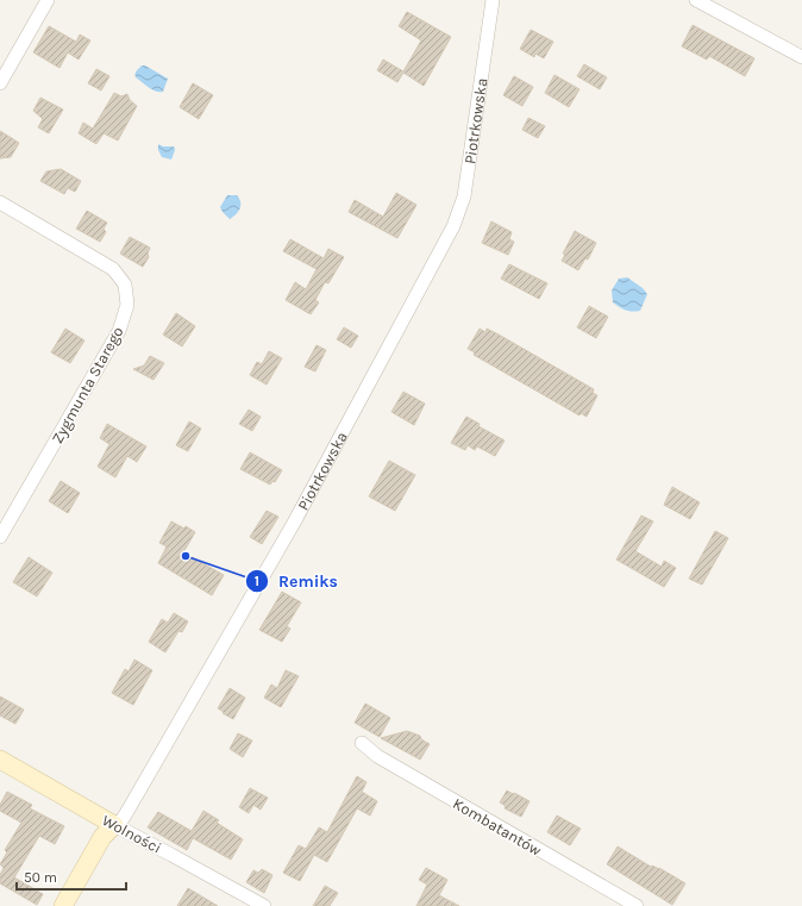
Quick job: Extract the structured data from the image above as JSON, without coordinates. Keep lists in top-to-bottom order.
{
  "streets": {
    "street": [
      "Piotrkowska",
      "Zygmunta Starego",
      "Kombatantów",
      "Wolności"
    ]
  },
  "crossings": [
    ["Piotrkowska", "Wolności"]
  ],
  "places": ["Remiks"],
  "scale_bar": "50 m"
}
